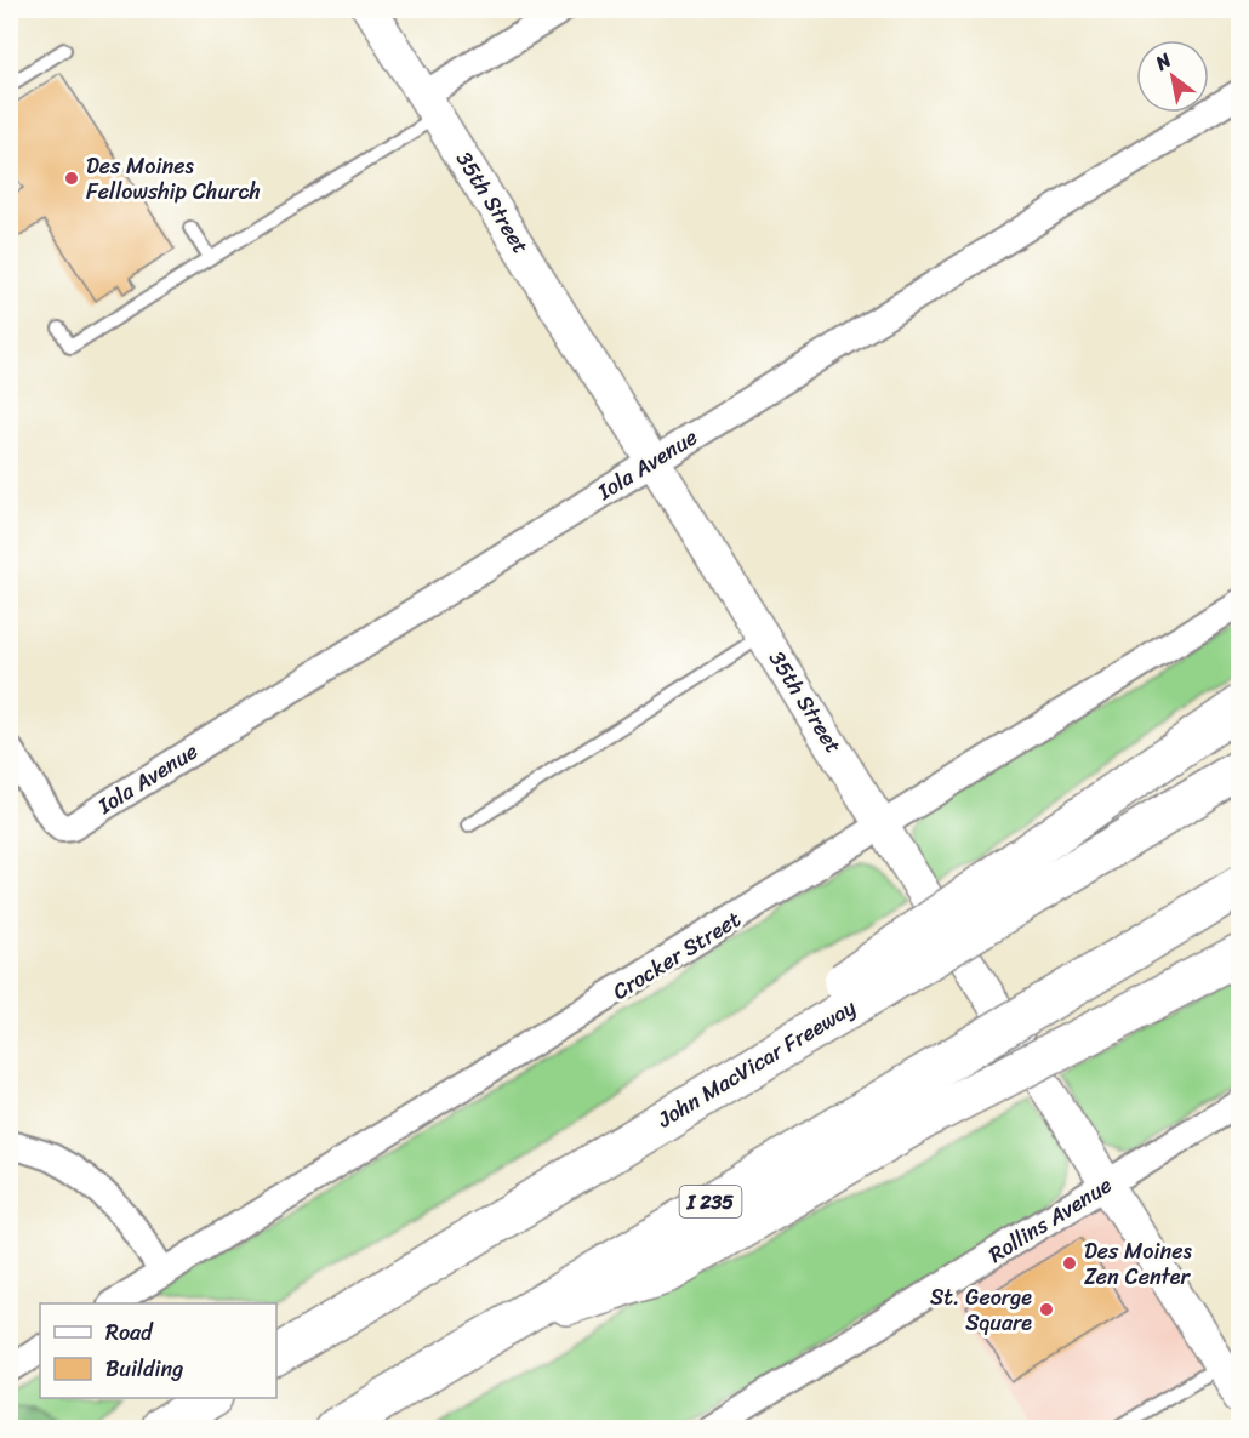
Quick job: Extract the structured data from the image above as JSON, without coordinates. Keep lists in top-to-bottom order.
{
  "streets": {
    "highway": ["John MacVicar Freeway", "I 235"],
    "street": [
      "35th Street",
      "Iola Avenue",
      "Crocker Street",
      "Rollins Avenue"
    ]
  },
  "crossings": [
    ["35th Street", "Iola Avenue"],
    ["35th Street", "Crocker Street"],
    ["35th Street", "Rollins Avenue"]
  ],
  "places": ["Des Moines Fellowship Church", "Des Moines Zen Center", "St. George Square"],
  "legend": ["Road", "Building"],
  "north": "top left"
}
